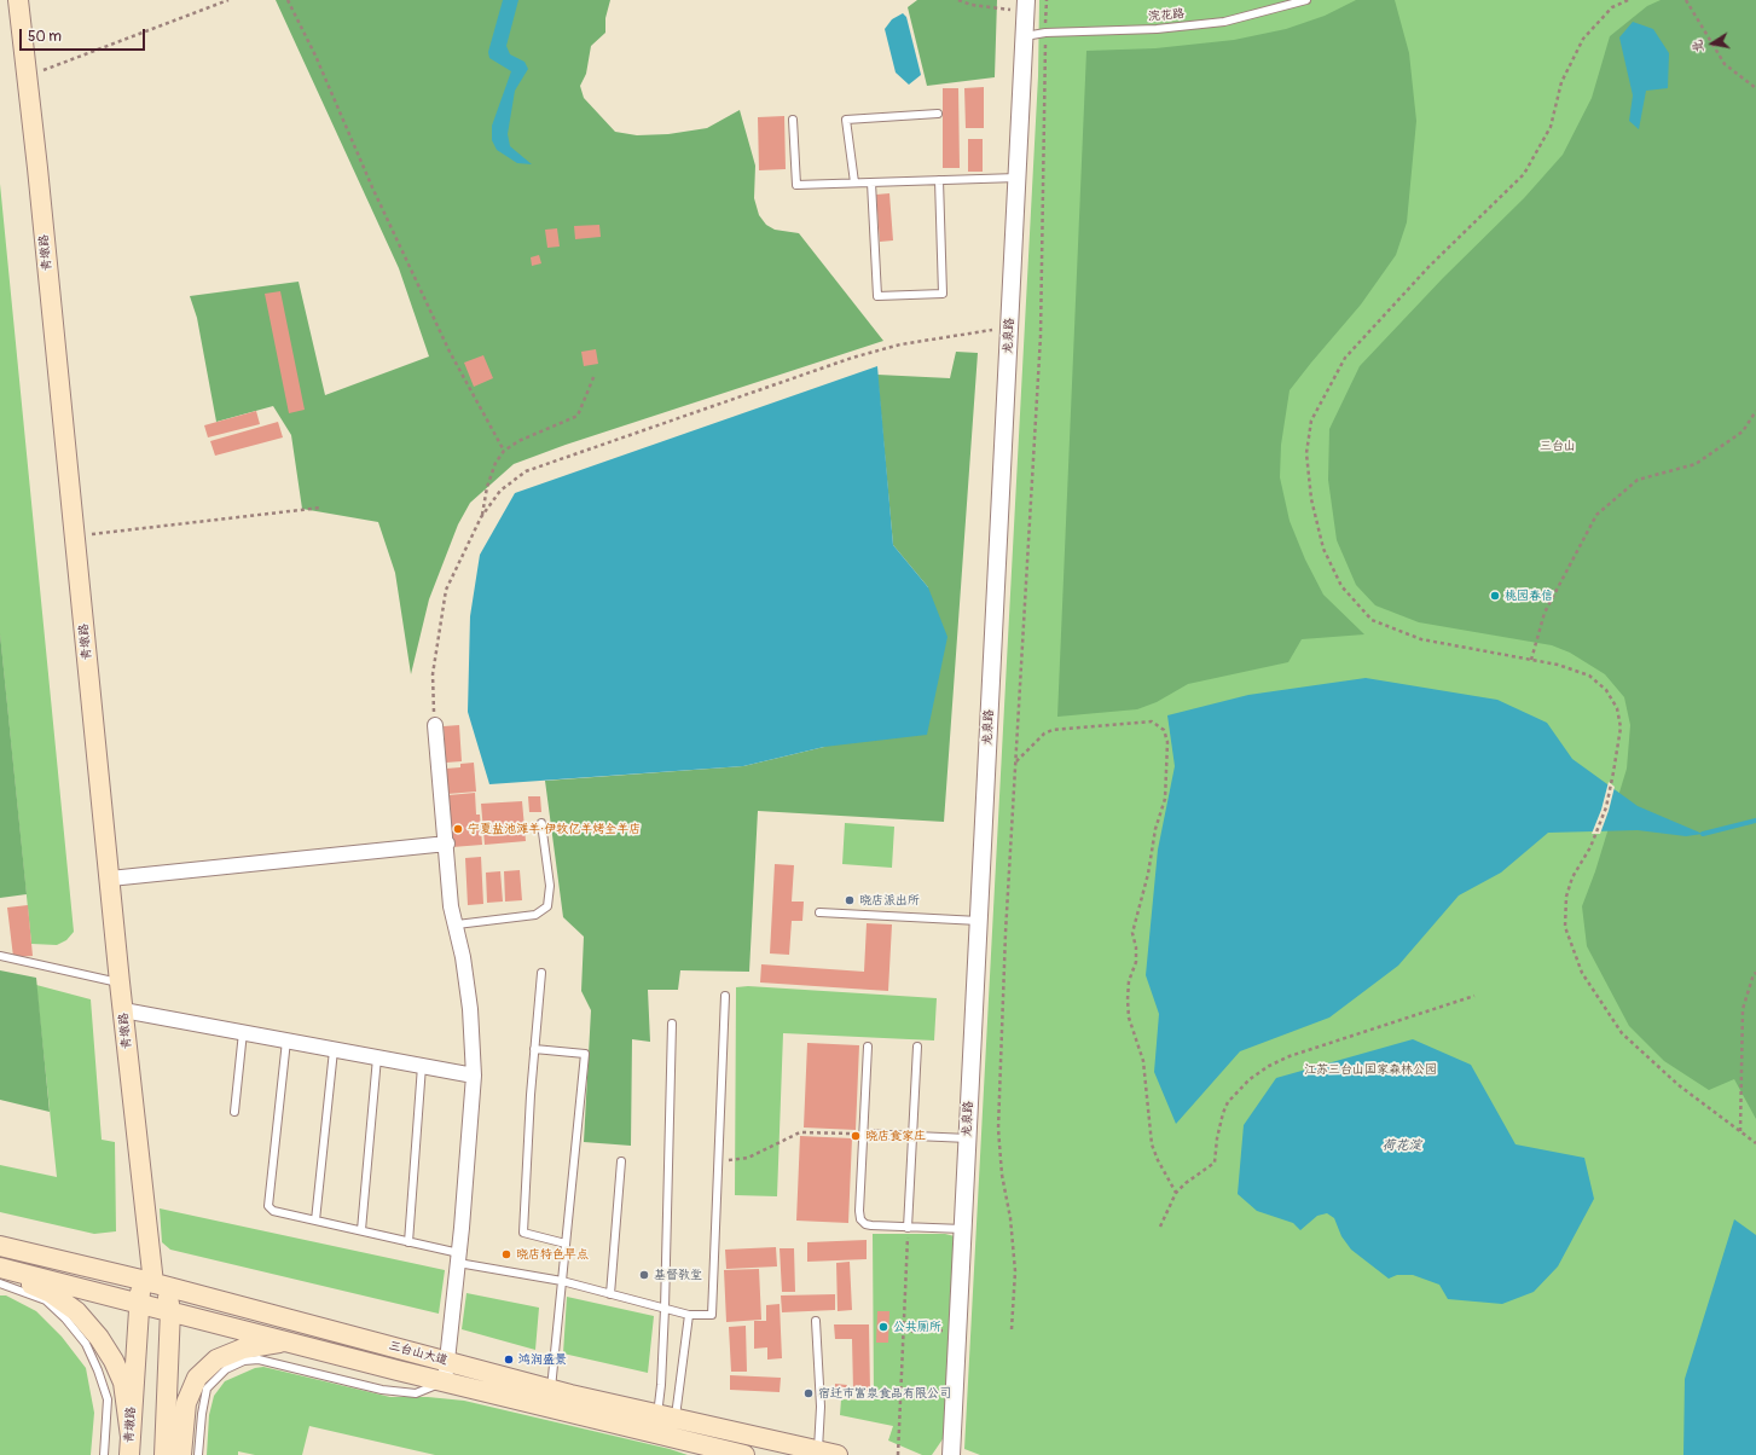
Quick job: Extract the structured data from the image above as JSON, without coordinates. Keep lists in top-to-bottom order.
{
  "streets": {
    "main road": ["青墩路", "三台山大道"],
    "street": ["龙泉路"],
    "lane": ["浣花路"]
  },
  "crossings": [
    ["浣花路", "龙泉路"],
    ["青墩路", "三台山大道"]
  ],
  "water": ["荷花淀"],
  "parks": ["三台山", "江苏三台山国家森林公园"],
  "places": [
    "桃园春信",
    "宁夏盐池滩羊·伊牧亿羊烤全羊店",
    "晓店派出所",
    "晓店食家庄",
    "晓店特色早点",
    "基督教堂",
    "公共厕所",
    "鸿润盛景",
    "宿迁市富泉食品有限公司"
  ],
  "scale_bar": "50 m",
  "north": "left"
}
